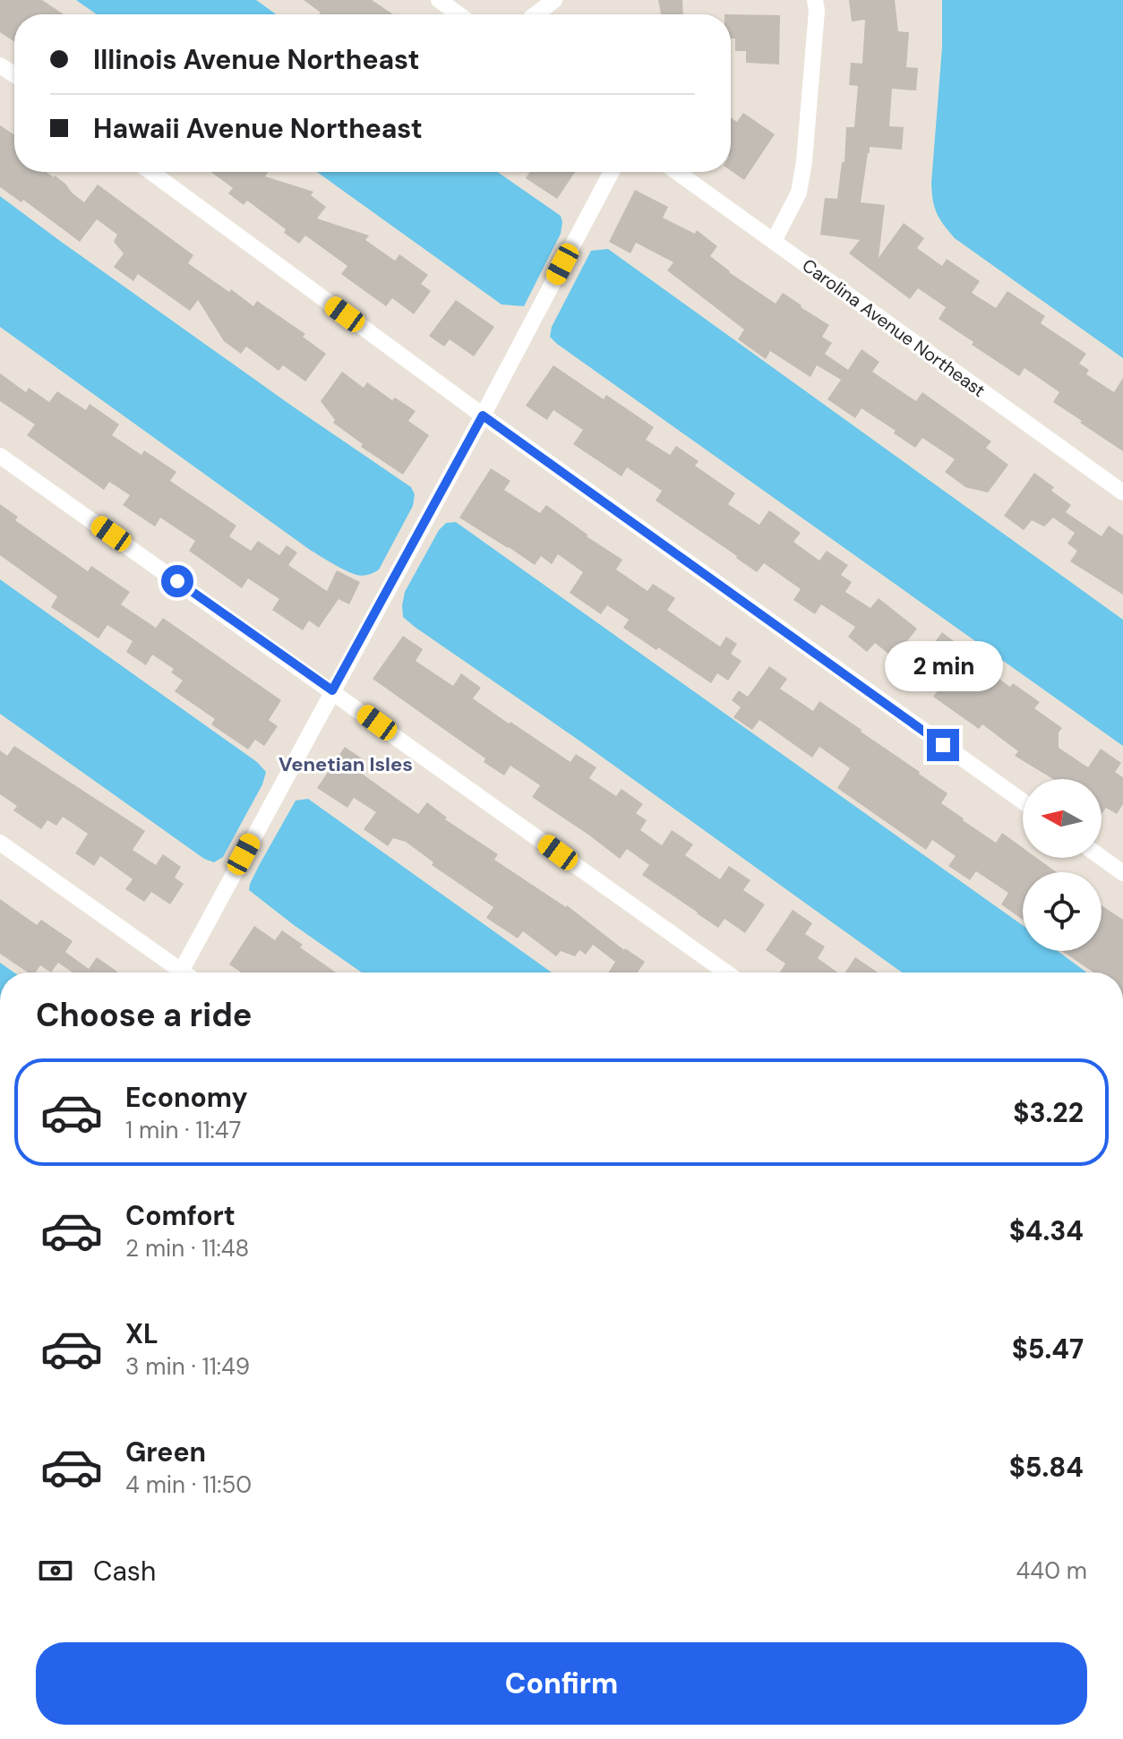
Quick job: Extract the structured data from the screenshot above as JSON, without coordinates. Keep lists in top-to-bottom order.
{
  "streets": {
    "street": ["Carolina Avenue Northeast"]
  },
  "districts": ["Venetian Isles"],
  "north": "left",
  "page": {
    "banner": ["Illinois Avenue Northeast", "Hawaii Avenue Northeast"],
    "bubble": "2 min",
    "heading": "Choose a ride",
    "list": [
      {
        "name": "Economy",
        "note": "1 min · 11:47",
        "value": "$3.22"
      },
      {
        "name": "Comfort",
        "note": "2 min · 11:48",
        "value": "$4.34"
      },
      {
        "name": "XL",
        "note": "3 min · 11:49",
        "value": "$5.47"
      },
      {
        "name": "Green",
        "note": "4 min · 11:50",
        "value": "$5.84"
      }
    ],
    "pay": ["Cash", "440 m"],
    "buttons": "Confirm"
  }
}
